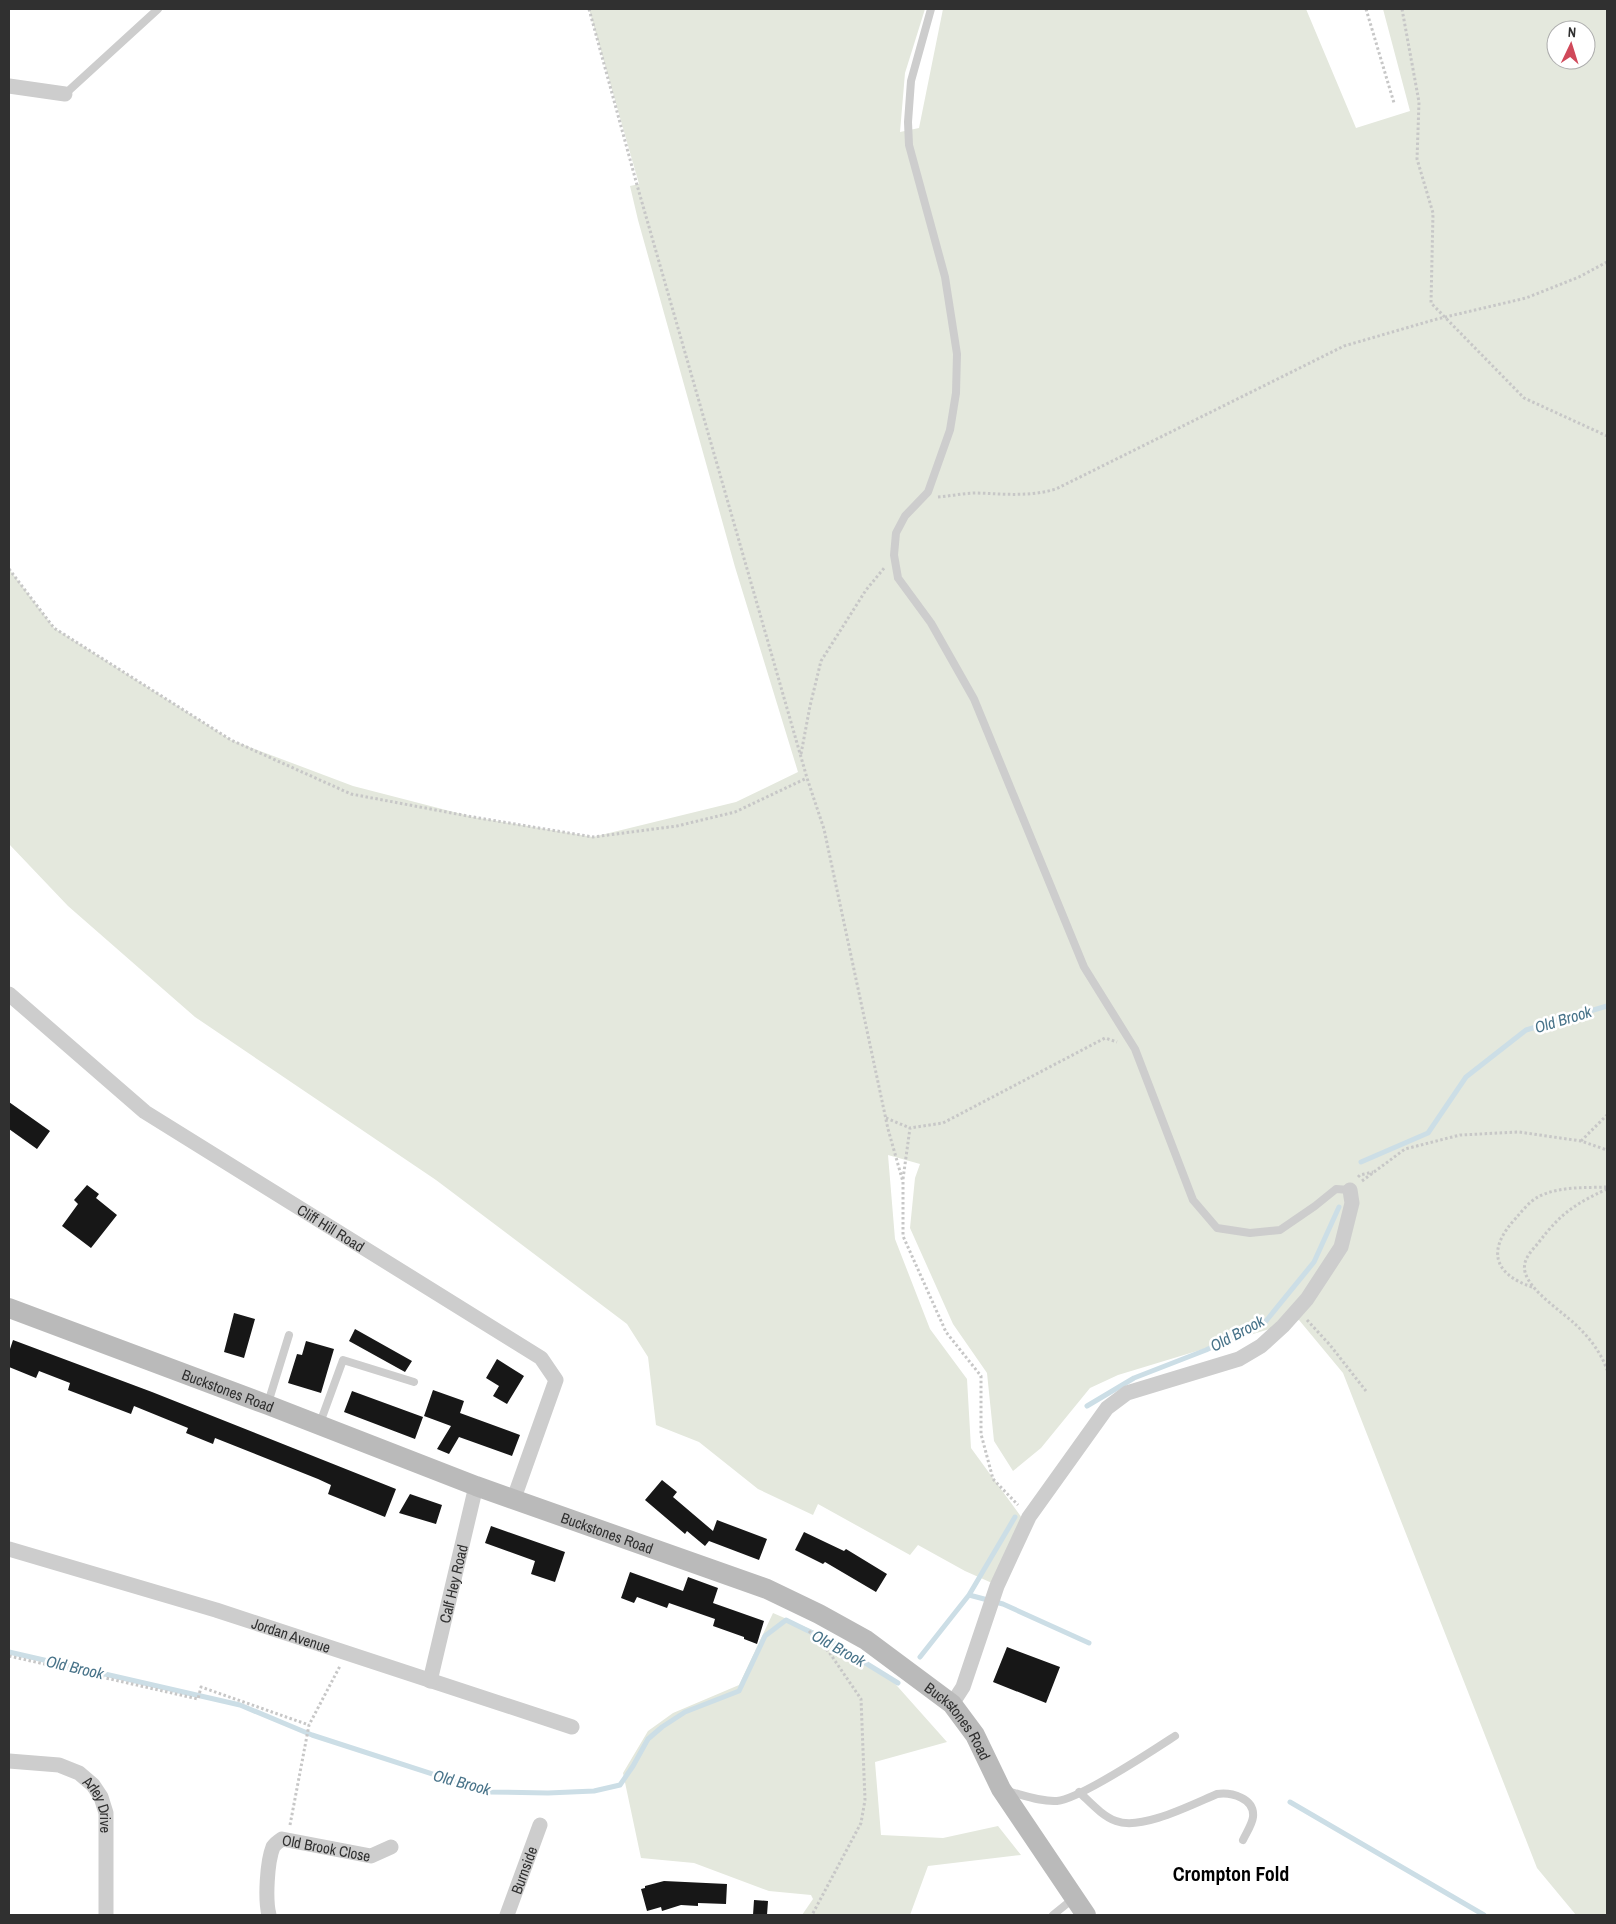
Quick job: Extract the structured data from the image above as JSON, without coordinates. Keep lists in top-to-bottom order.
{
  "streets": {
    "main road": ["Buckstones Road"],
    "street": [
      "Cliff Hill Road",
      "Calf Hey Road",
      "Jordan Avenue",
      "Arley Drive",
      "Old Brook Close",
      "Burnside"
    ]
  },
  "crossings": [
    ["Cliff Hill Road", "Buckstones Road"],
    ["Buckstones Road", "Calf Hey Road"],
    ["Calf Hey Road", "Jordan Avenue"]
  ],
  "districts": ["Crompton Fold"],
  "water": ["Old Brook"],
  "north": "top"
}
